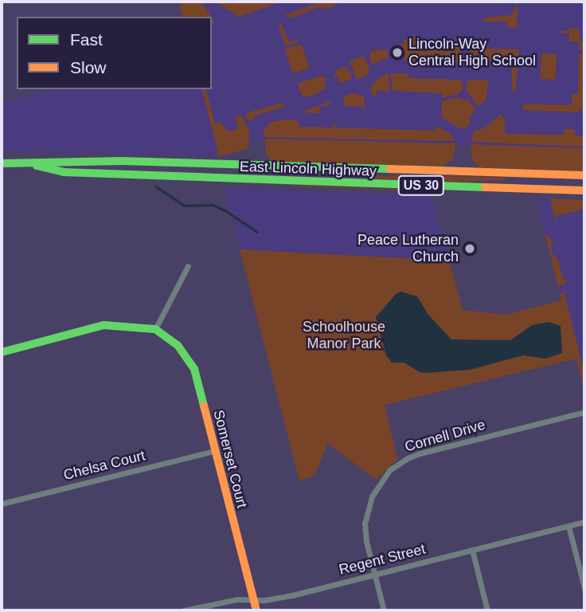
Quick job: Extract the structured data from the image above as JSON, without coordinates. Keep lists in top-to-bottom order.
{
  "streets": {
    "main road": ["East Lincoln Highway", "US 30", "Somerset Court"],
    "street": ["Cornell Drive", "Chelsa Court", "Regent Street"]
  },
  "crossings": [
    ["Cornell Drive", "Regent Street"],
    ["Somerset Court", "Chelsa Court"],
    ["Somerset Court", "Regent Street"]
  ],
  "parks": ["Schoolhouse Manor Park"],
  "places": ["Lincoln-Way Central High School", "Peace Lutheran Church"],
  "legend": ["Fast", "Slow"]
}
